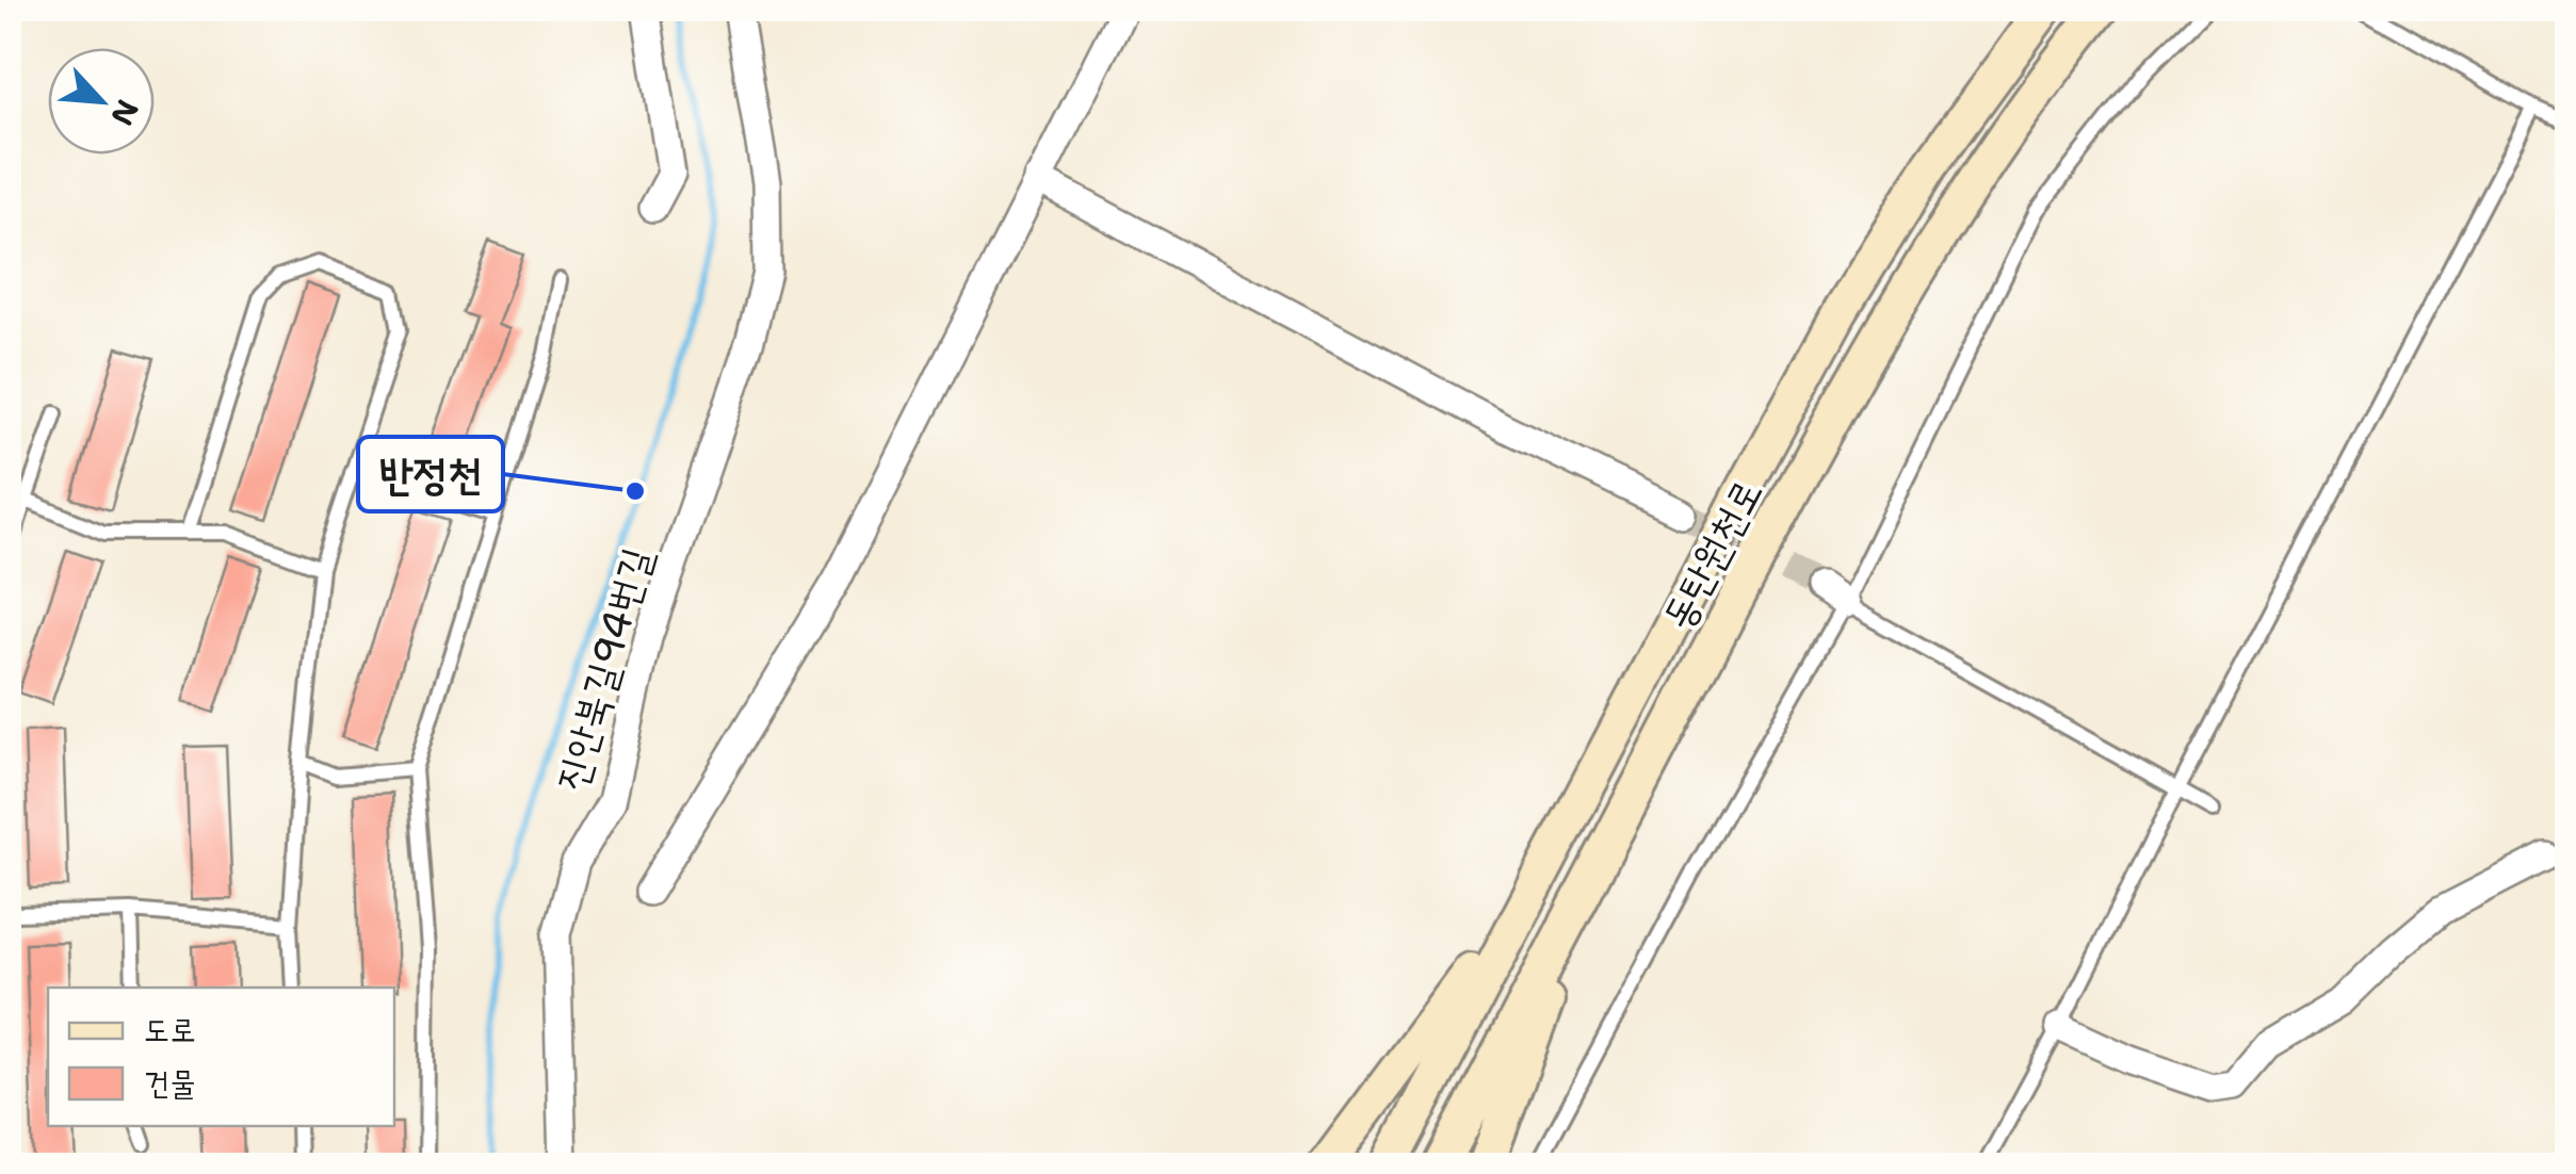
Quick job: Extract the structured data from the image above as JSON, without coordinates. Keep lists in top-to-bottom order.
{
  "streets": {
    "main road": ["동탄원천로"],
    "street": ["진안북길94번길"]
  },
  "places": ["반정천"],
  "legend": ["도로", "건물"],
  "north": "bottom right"
}
